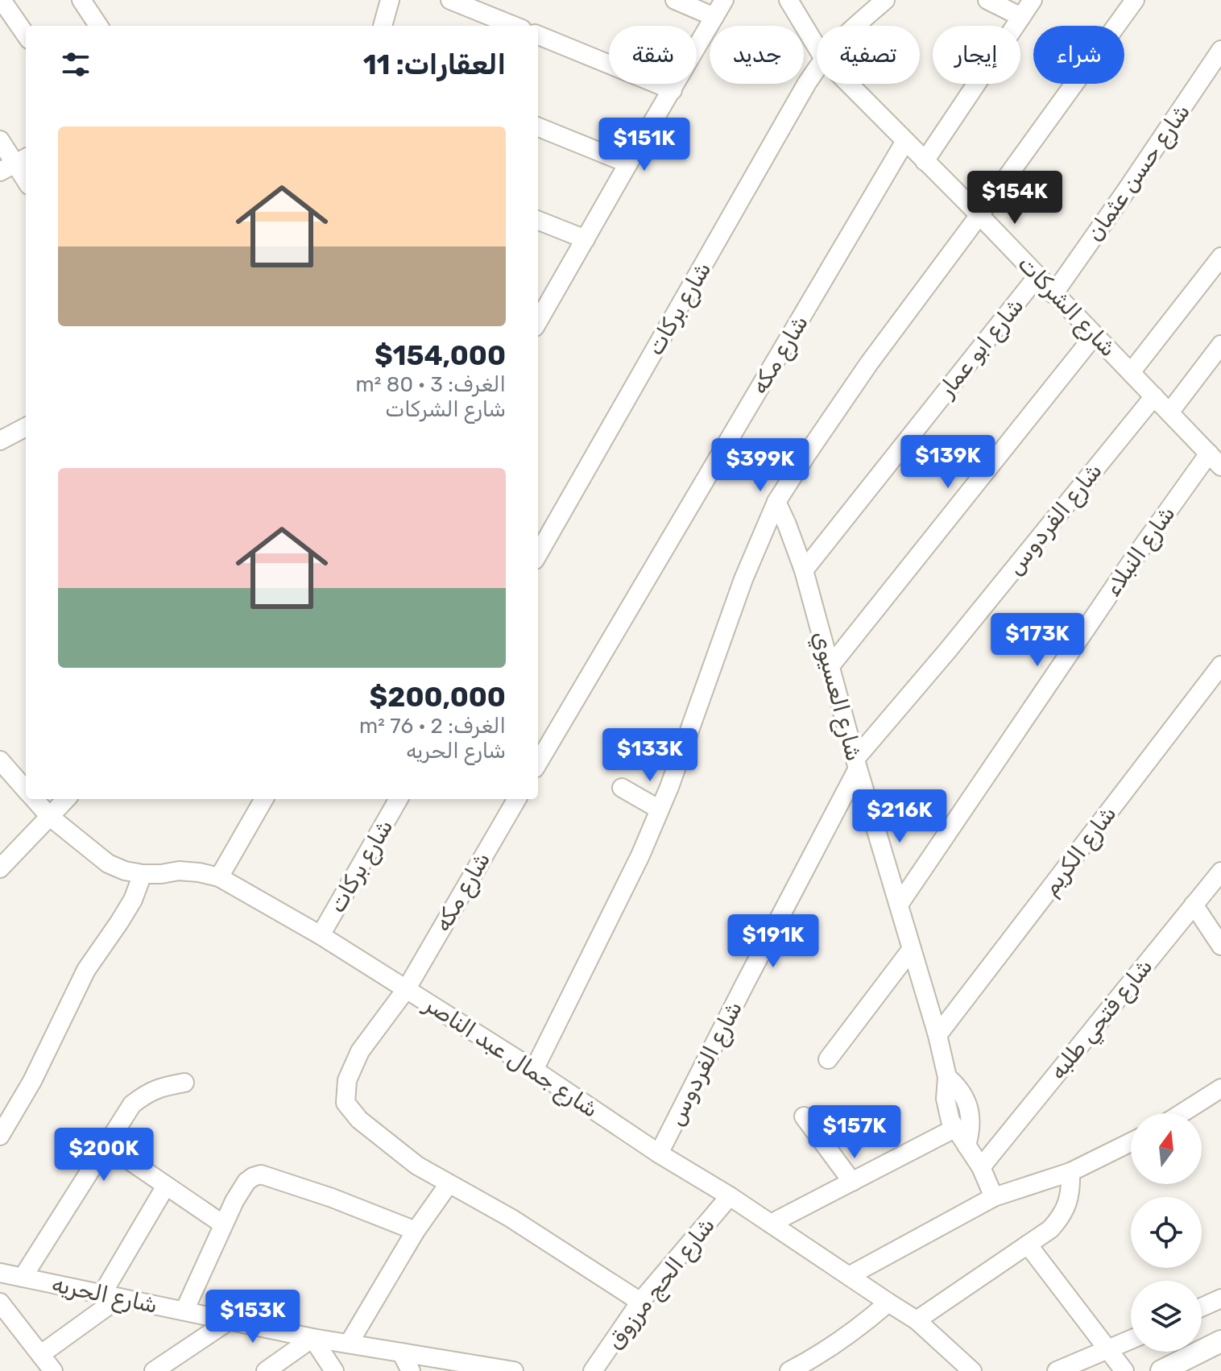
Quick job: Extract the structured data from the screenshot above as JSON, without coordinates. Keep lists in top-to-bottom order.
{
  "streets": {
    "street": [
      "شارع حسن عثمان",
      "شارع الشركات",
      "شارع بركات",
      "شارع ابو عمار",
      "شارع مكه",
      "شارع الفردوس",
      "شارع النبلاء",
      "شارع العسيوي",
      "شارع الكريم",
      "شارع فتحي طلبه",
      "شارع جمال عبد الناصر",
      "شارع الحج مرزوق",
      "شارع الحريه"
    ]
  },
  "crossings": [
    ["شارع حسن عثمان", "شارع الشركات"],
    ["شارع الشركات", "شارع ابو عمار"],
    ["شارع الشركات", "شارع مكه"],
    ["شارع الشركات", "شارع الفردوس"],
    ["شارع الشركات", "شارع النبلاء"],
    ["شارع بركات", "شارع جمال عبد الناصر"],
    ["شارع ابو عمار", "شارع العسيوي"],
    ["شارع مكه", "شارع جمال عبد الناصر"],
    ["شارع الفردوس", "شارع العسيوي"],
    ["شارع الفردوس", "شارع جمال عبد الناصر"],
    ["شارع النبلاء", "شارع العسيوي"],
    ["شارع العسيوي", "شارع الكريم"],
    ["شارع العسيوي", "شارع فتحي طلبه"],
    ["شارع جمال عبد الناصر", "شارع الحج مرزوق"]
  ],
  "north": "top",
  "page": {
    "chip": [
      "شراء",
      "إيجار",
      "تصفية",
      "جديد",
      "شقة"
    ],
    "heading": "العقارات: 11",
    "list": [
      {
        "name": "$154,000",
        "note": "الغرف: 3 · 80 m² · شارع الشركات"
      },
      {
        "name": "$200,000",
        "note": "الغرف: 2 · 76 m² · شارع الحريه"
      }
    ],
    "price": [
      "$151K",
      "$154K",
      "$139K",
      "$399K",
      "$173K",
      "$133K",
      "$216K",
      "$191K",
      "$157K",
      "$200K",
      "$153K"
    ]
  }
}
